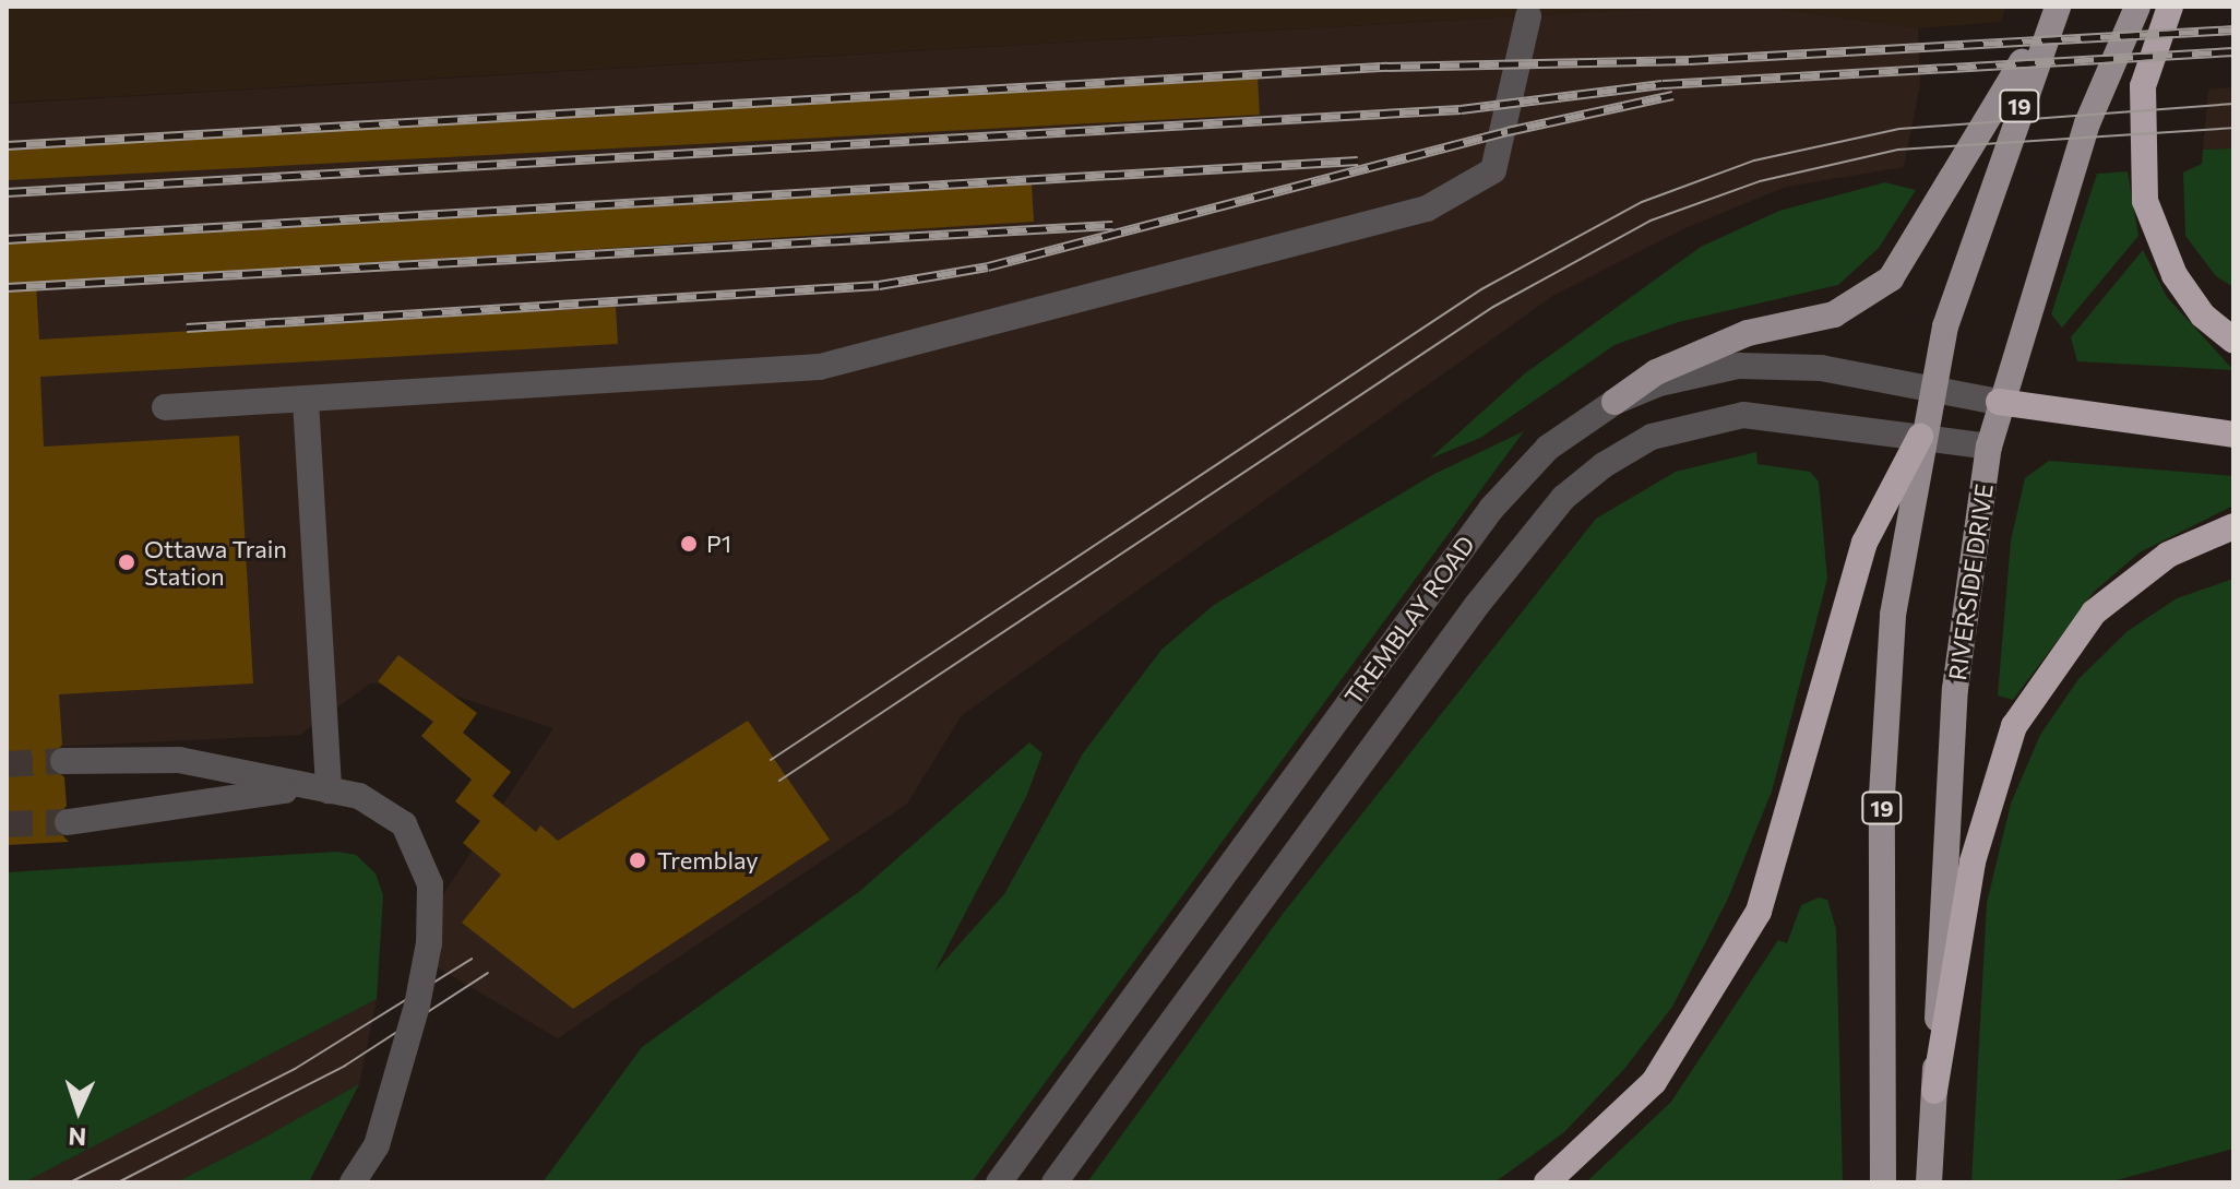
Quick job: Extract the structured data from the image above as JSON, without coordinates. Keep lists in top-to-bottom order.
{
  "streets": {
    "main road": ["19", "RIVERSIDE DRIVE"],
    "street": ["TREMBLAY ROAD"]
  },
  "crossings": [
    ["19", "TREMBLAY ROAD"],
    ["RIVERSIDE DRIVE", "TREMBLAY ROAD"]
  ],
  "places": ["P1", "Ottawa Train Station", "Tremblay"],
  "north": "bottom"
}
